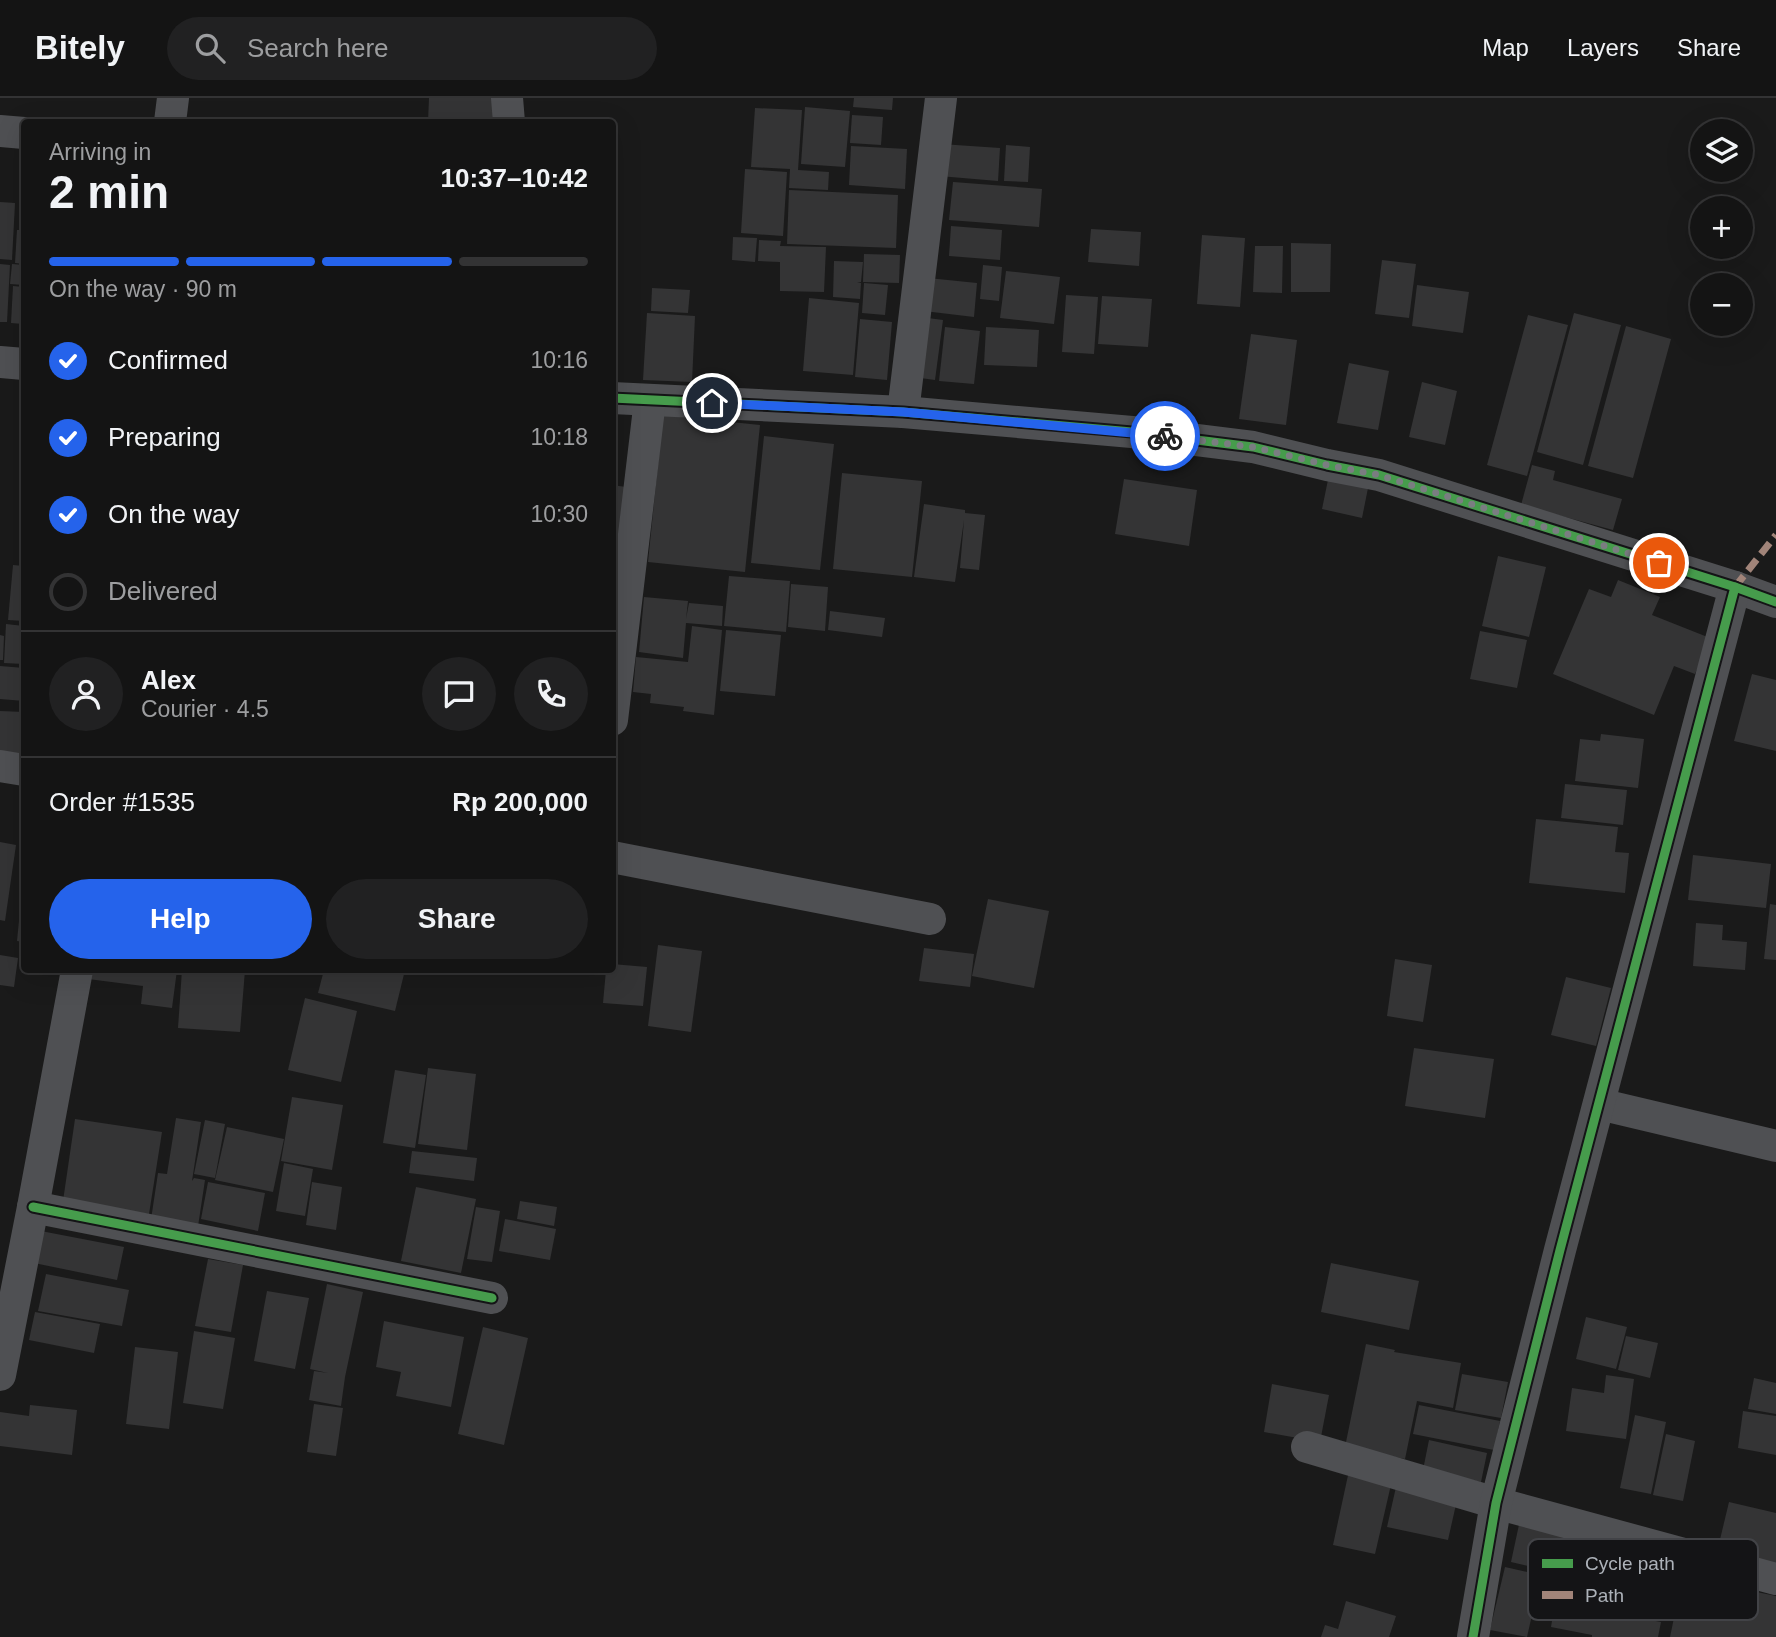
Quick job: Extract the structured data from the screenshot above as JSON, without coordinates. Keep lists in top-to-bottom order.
{
  "legend": ["Cycle path", "Path"],
  "page": {
    "header": "Bitely",
    "search": "Search here",
    "nav": ["Map", "Layers", "Share"],
    "map_buttons": ["+", "−"],
    "heading": ["2 min", "Arriving in", "10:37–10:42"],
    "panel": [
      "Alex",
      "Courier · 4.5",
      "Order #1535",
      "Rp 200,000"
    ],
    "bar": "On the way · 90 m",
    "list": [
      ["Confirmed", "10:16"],
      ["Preparing", "10:18"],
      ["On the way", "10:30"],
      "Delivered"
    ],
    "buttons": ["Help", "Share"]
  }
}
